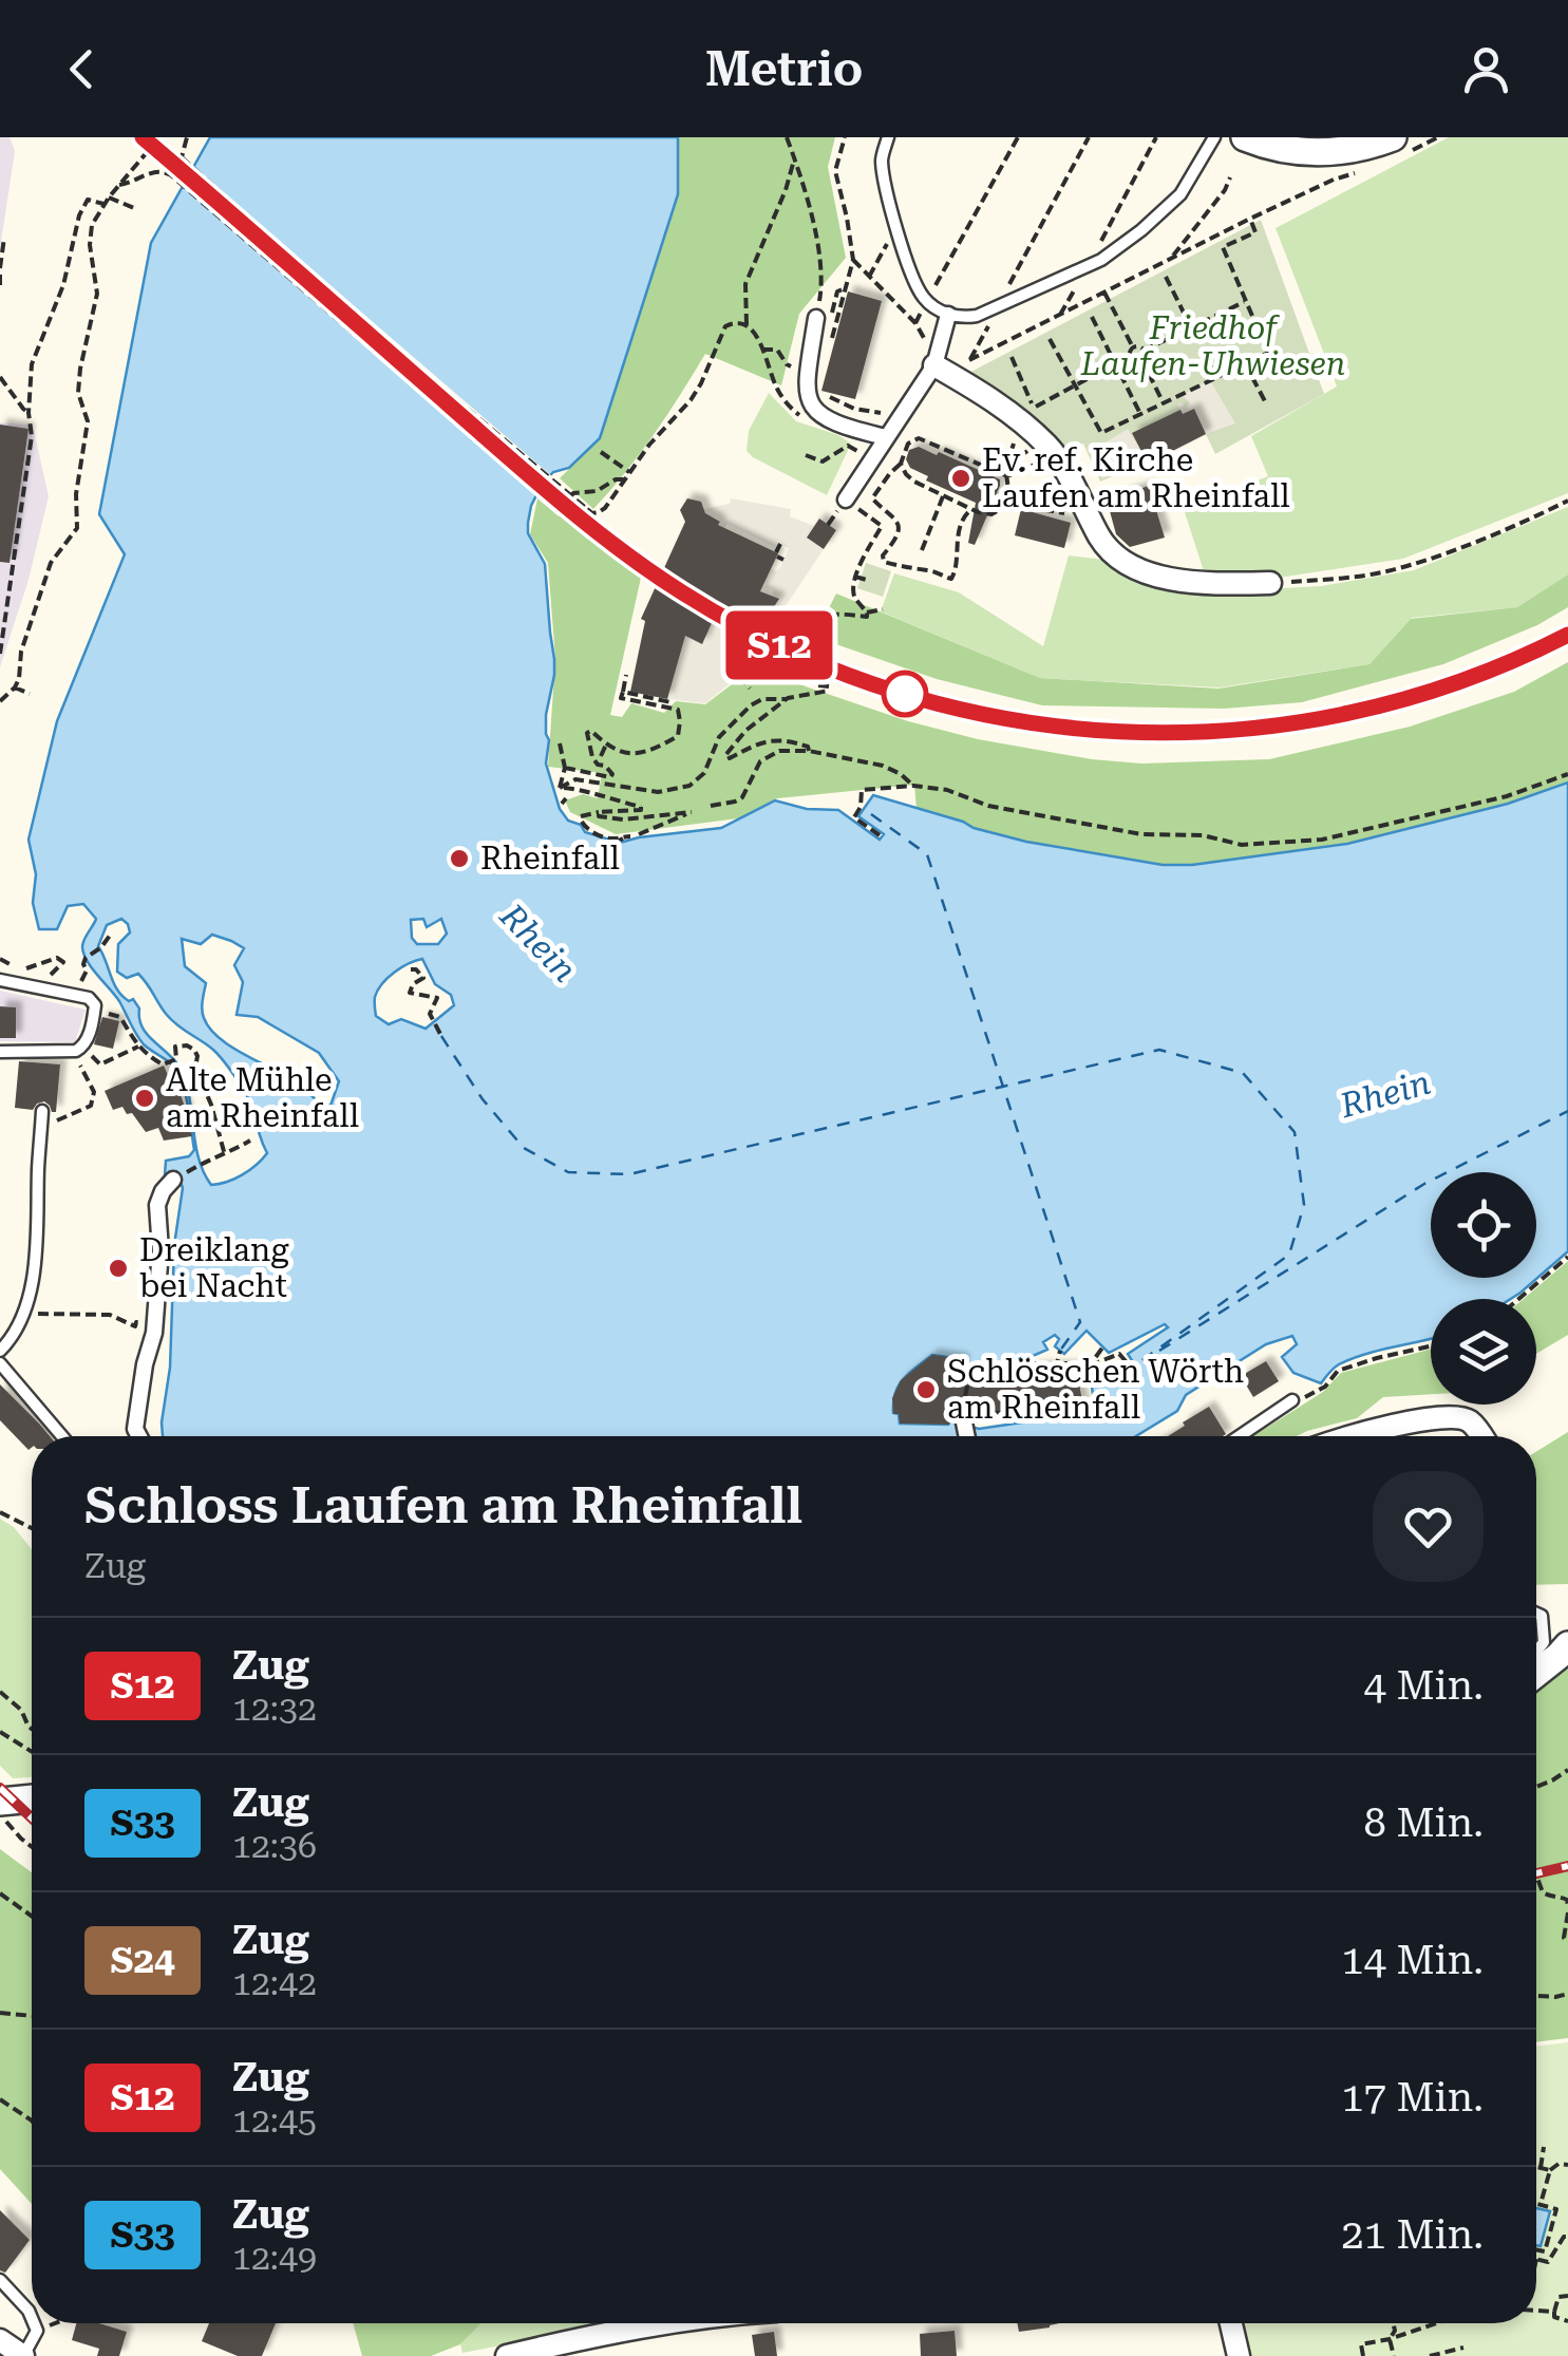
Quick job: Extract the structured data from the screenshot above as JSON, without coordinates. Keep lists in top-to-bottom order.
{
  "water": ["Rhein"],
  "parks": ["Friedhof Laufen-Uhwiesen"],
  "places": [
    "Ev. ref. Kirche Laufen am Rheinfall",
    "Rheinfall",
    "Alte Mühle am Rheinfall",
    "Dreiklang bei Nacht",
    "Schlösschen Wörth am Rheinfall"
  ],
  "page": {
    "header": "Metrio",
    "on_map": "S12",
    "heading": ["Schloss Laufen am Rheinfall", "Zug"],
    "list": [
      {
        "mark": "S12",
        "name": "Zug",
        "note": "12:32",
        "value": "4 Min."
      },
      {
        "mark": "S33",
        "name": "Zug",
        "note": "12:36",
        "value": "8 Min."
      },
      {
        "mark": "S24",
        "name": "Zug",
        "note": "12:42",
        "value": "14 Min."
      },
      {
        "mark": "S12",
        "name": "Zug",
        "note": "12:45",
        "value": "17 Min."
      },
      {
        "mark": "S33",
        "name": "Zug",
        "note": "12:49",
        "value": "21 Min."
      }
    ]
  }
}
